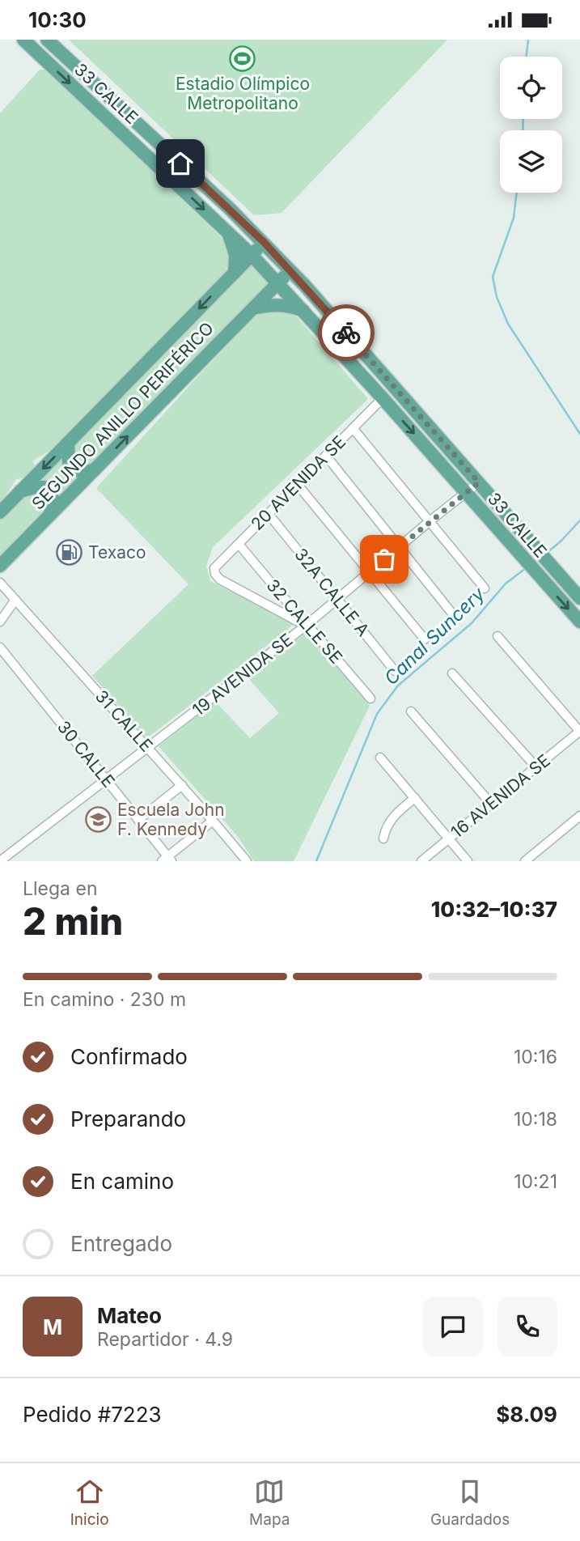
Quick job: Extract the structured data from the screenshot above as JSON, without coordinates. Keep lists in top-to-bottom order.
{
  "streets": {
    "main road": ["33 CALLE", "SEGUNDO ANILLO PERIFÉRICO"],
    "street": [
      "20 AVENIDA SE",
      "32A CALLE A",
      "32 CALLE SE",
      "19 AVENIDA SE",
      "31 CALLE",
      "30 CALLE",
      "16 AVENIDA SE"
    ]
  },
  "crossings": [
    ["33 CALLE", "SEGUNDO ANILLO PERIFÉRICO"],
    ["33 CALLE", "20 AVENIDA SE"],
    ["33 CALLE", "19 AVENIDA SE"],
    ["20 AVENIDA SE", "32A CALLE A"],
    ["20 AVENIDA SE", "32 CALLE SE"],
    ["20 AVENIDA SE", "19 AVENIDA SE"],
    ["32A CALLE A", "19 AVENIDA SE"],
    ["32 CALLE SE", "19 AVENIDA SE"],
    ["19 AVENIDA SE", "31 CALLE"],
    ["19 AVENIDA SE", "30 CALLE"]
  ],
  "water": ["Canal Suncery"],
  "places": {
    "sports": ["Estadio Olímpico Metropolitano"],
    "fuel station": ["Texaco"],
    "school or university": ["Escuela John F. Kennedy"]
  },
  "page": {
    "status": "10:30",
    "heading": ["2 min", "Llega en", "10:32–10:37"],
    "panel": [
      "Mateo",
      "Repartidor · 4.9",
      "Pedido #7223",
      "$8.09"
    ],
    "bar": "En camino · 230 m",
    "list": [
      ["Confirmado", "10:16"],
      ["Preparando", "10:18"],
      ["En camino", "10:21"],
      "Entregado"
    ],
    "round": "M",
    "tabs": ["Inicio", "Mapa", "Guardados"]
  }
}
